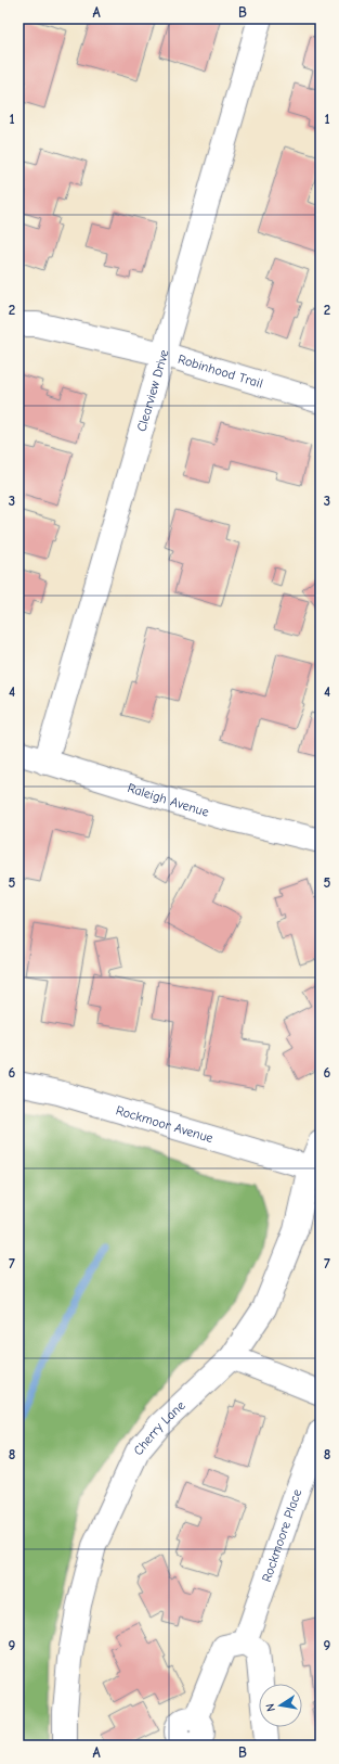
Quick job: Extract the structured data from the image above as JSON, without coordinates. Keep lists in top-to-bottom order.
{
  "streets": {
    "street": [
      "Robinhood Trail",
      "Clearview Drive",
      "Raleigh Avenue",
      "Rockmoor Avenue",
      "Cherry Lane",
      "Rockmoore Place"
    ]
  },
  "crossings": [
    ["Robinhood Trail", "Clearview Drive"],
    ["Clearview Drive", "Raleigh Avenue"],
    ["Rockmoor Avenue", "Cherry Lane"]
  ],
  "north": "left",
  "grid": {
    "columns": ["A", "B"],
    "rows": [
      "1",
      "2",
      "3",
      "4",
      "5",
      "6",
      "7",
      "8",
      "9"
    ]
  }
}
